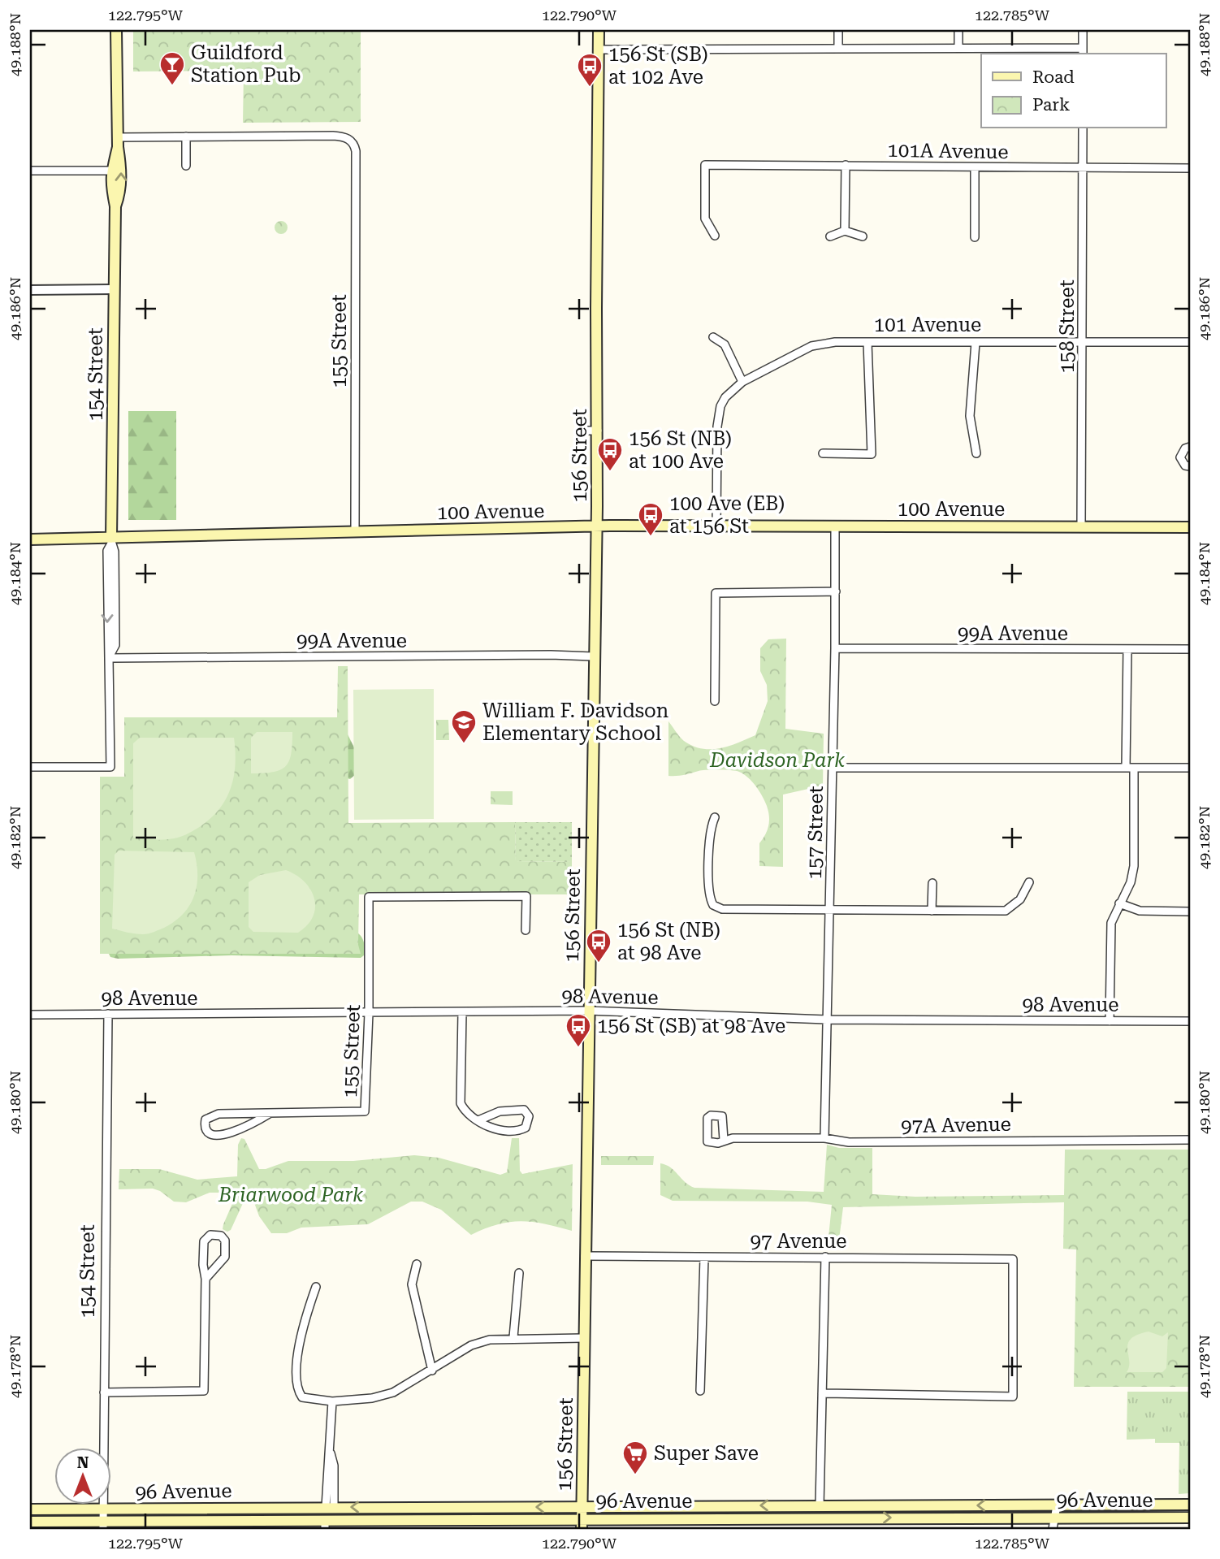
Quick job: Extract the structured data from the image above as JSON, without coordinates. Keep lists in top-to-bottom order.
{
  "streets": {
    "main road": [
      "154 Street",
      "156 Street",
      "100 Avenue",
      "96 Avenue"
    ],
    "street": [
      "101A Avenue",
      "101 Avenue",
      "158 Street",
      "155 Street",
      "99A Avenue",
      "157 Street",
      "98 Avenue",
      "97A Avenue",
      "97 Avenue"
    ]
  },
  "crossings": [
    ["101A Avenue", "158 Street"],
    ["101 Avenue", "158 Street"],
    ["158 Street", "100 Avenue"],
    ["155 Street", "100 Avenue"],
    ["155 Street", "98 Avenue"],
    ["154 Street", "100 Avenue"],
    ["154 Street", "99A Avenue"],
    ["154 Street", "98 Avenue"],
    ["154 Street", "96 Avenue"],
    ["156 Street", "100 Avenue"],
    ["156 Street", "99A Avenue"],
    ["156 Street", "98 Avenue"],
    ["156 Street", "97 Avenue"],
    ["156 Street", "96 Avenue"],
    ["100 Avenue", "157 Street"],
    ["99A Avenue", "157 Street"],
    ["157 Street", "98 Avenue"],
    ["157 Street", "97A Avenue"]
  ],
  "parks": ["Davidson Park", "Briarwood Park"],
  "places": {
    "bar": ["Guildford Station Pub"],
    "bus stop": [
      "156 St (SB) at 102 Ave",
      "156 St (NB) at 100 Ave",
      "100 Ave (EB) at 156 St",
      "156 St (NB) at 98 Ave",
      "156 St (SB) at 98 Ave"
    ],
    "school or university": ["William F. Davidson Elementary School"],
    "supermarket": ["Super Save"]
  },
  "legend": ["Road", "Park"],
  "north": "top",
  "coordinates": [
    "122.795°W",
    "122.790°W",
    "122.785°W",
    "49.188°N",
    "49.186°N",
    "49.184°N",
    "49.182°N",
    "49.180°N",
    "49.178°N"
  ]
}
